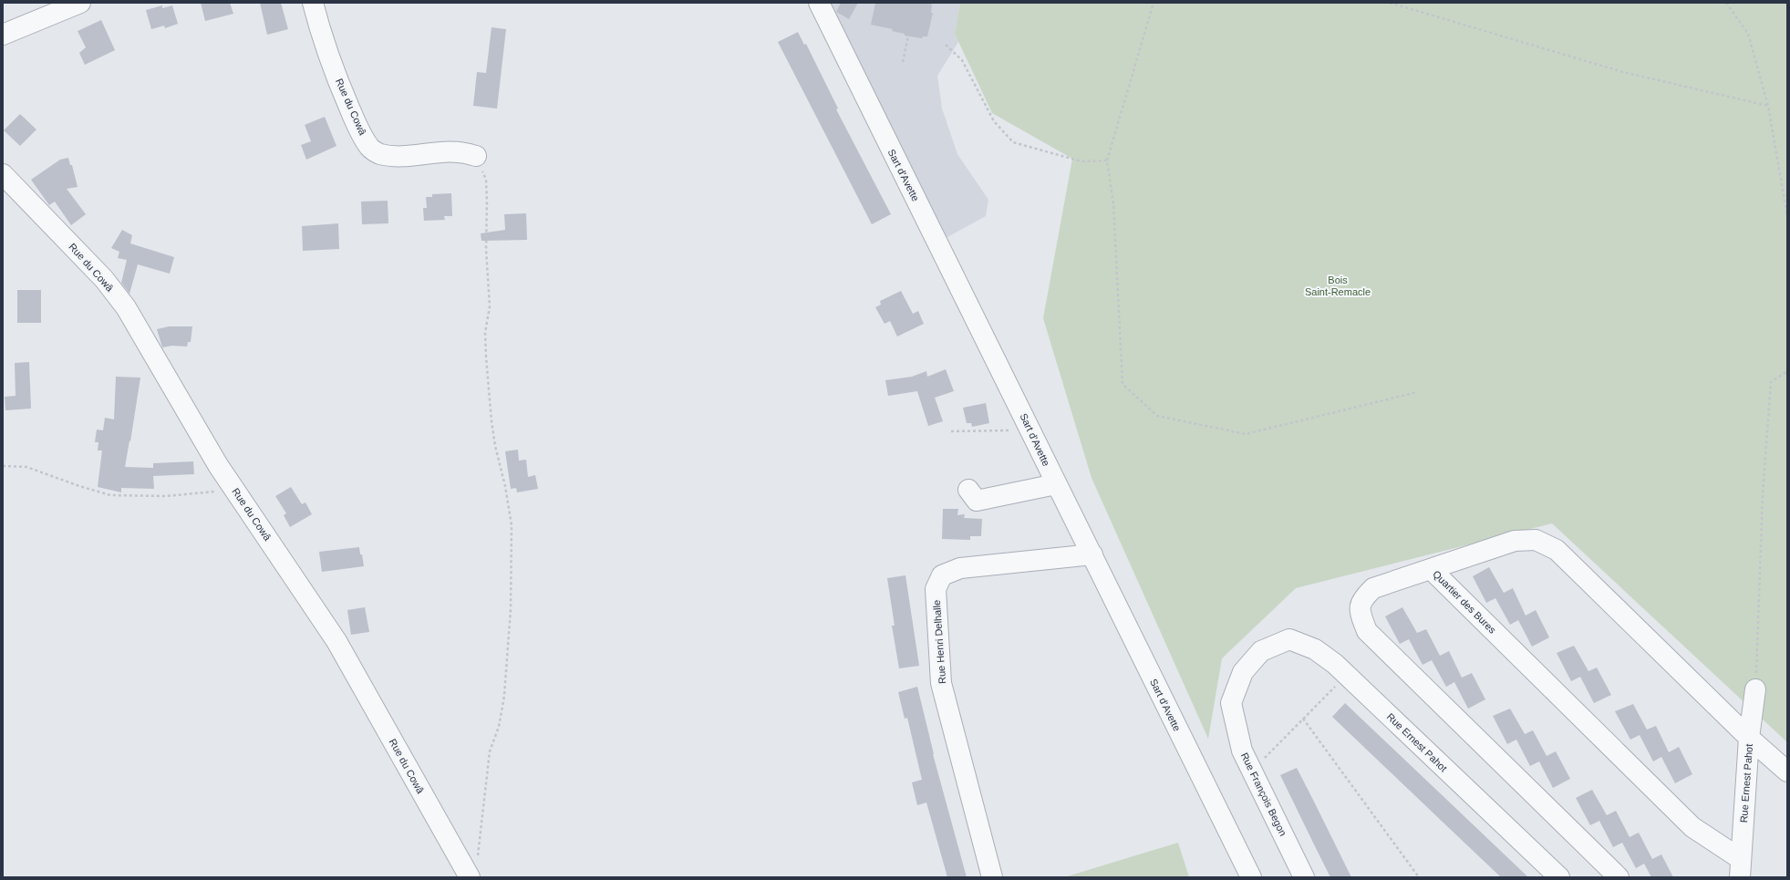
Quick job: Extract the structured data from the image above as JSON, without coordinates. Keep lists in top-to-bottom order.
{
  "streets": {
    "street": [
      "Rue du Cowâ",
      "Sart d'Avette",
      "Quartier des Bures",
      "Rue Henri Delhalle",
      "Rue Ernest Pahot",
      "Rue François Begon"
    ]
  },
  "crossings": [
    ["Sart d'Avette", "Rue Henri Delhalle"],
    ["Quartier des Bures", "Rue Ernest Pahot"],
    ["Rue Ernest Pahot", "Rue François Begon"]
  ],
  "parks": ["Bois Saint-Remacle"]
}
